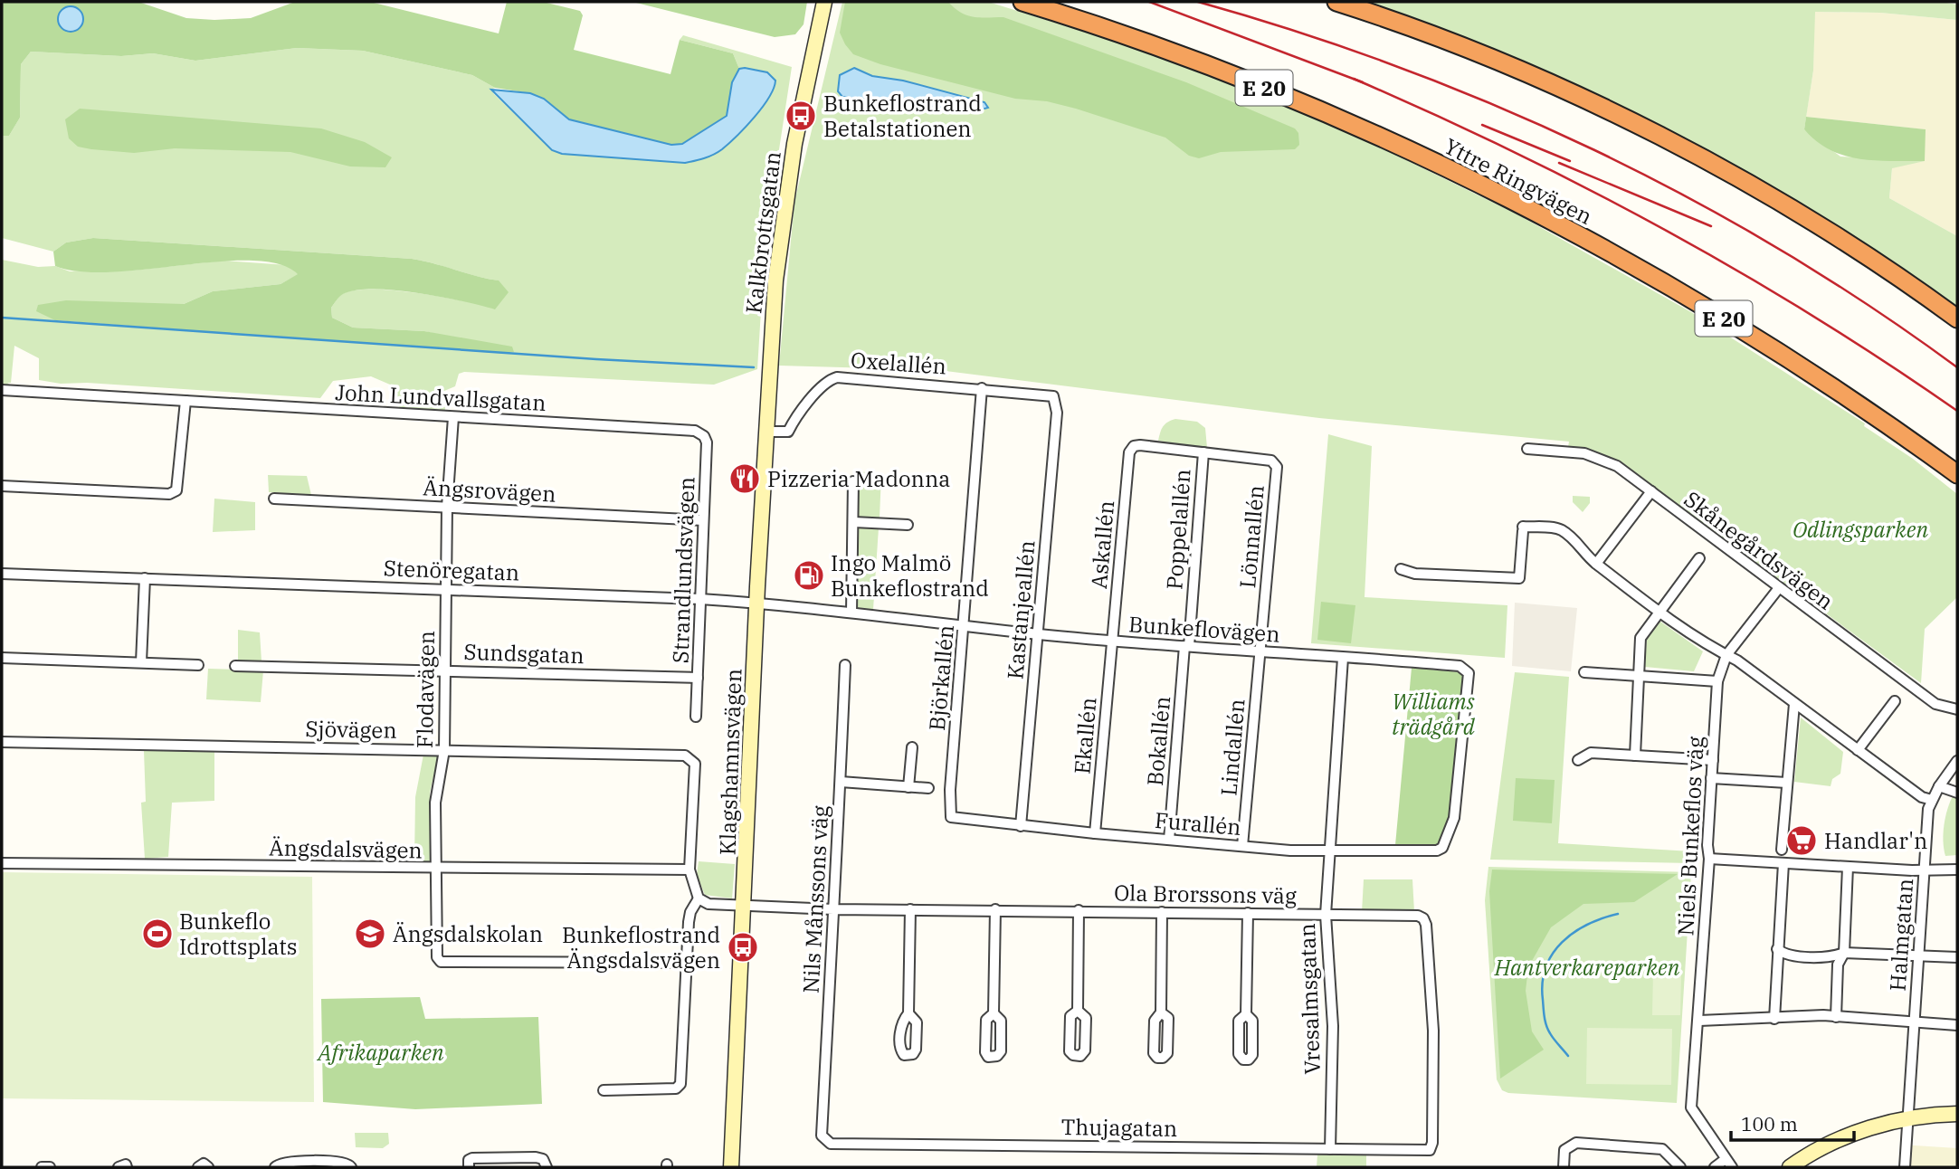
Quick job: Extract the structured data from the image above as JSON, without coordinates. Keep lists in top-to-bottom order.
{
  "streets": {
    "highway": ["E 20", "Yttre Ringvägen"],
    "street": [
      "Kalkbrottsgatan",
      "Oxelallén",
      "John Lundvallsgatan",
      "Ängsrovägen",
      "Poppelallén",
      "Lönnallén",
      "Askallén",
      "Skånegårdsvägen",
      "Stenöregatan",
      "Strandlundsvägen",
      "Kastanjeallén",
      "Bunkeflovägen",
      "Sundsgatan",
      "Björkallén",
      "Flodavägen",
      "Sjövägen",
      "Ekallén",
      "Bokallén",
      "Lindallén",
      "Klagshamnsvägen",
      "Furallén",
      "Niels Bunkeflos väg",
      "Ängsdalsvägen",
      "Ola Brorssons väg",
      "Nils Månssons väg",
      "Halmgatan",
      "Vresalmsgatan",
      "Thujagatan"
    ]
  },
  "crossings": [
    ["Kalkbrottsgatan", "Klagshamnsvägen"],
    ["Oxelallén", "Kastanjeallén"],
    ["Oxelallén", "Björkallén"],
    ["Oxelallén", "Klagshamnsvägen"],
    ["John Lundvallsgatan", "Strandlundsvägen"],
    ["John Lundvallsgatan", "Flodavägen"],
    ["Ängsrovägen", "Strandlundsvägen"],
    ["Ängsrovägen", "Flodavägen"],
    ["Poppelallén", "Lönnallén"],
    ["Poppelallén", "Bunkeflovägen"],
    ["Poppelallén", "Bokallén"],
    ["Lönnallén", "Askallén"],
    ["Lönnallén", "Bunkeflovägen"],
    ["Lönnallén", "Lindallén"],
    ["Askallén", "Bunkeflovägen"],
    ["Askallén", "Ekallén"],
    ["Skånegårdsvägen", "Niels Bunkeflos väg"],
    ["Stenöregatan", "Strandlundsvägen"],
    ["Stenöregatan", "Bunkeflovägen"],
    ["Stenöregatan", "Flodavägen"],
    ["Stenöregatan", "Klagshamnsvägen"],
    ["Strandlundsvägen", "Sundsgatan"],
    ["Kastanjeallén", "Bunkeflovägen"],
    ["Kastanjeallén", "Furallén"],
    ["Bunkeflovägen", "Björkallén"],
    ["Bunkeflovägen", "Ekallén"],
    ["Bunkeflovägen", "Bokallén"],
    ["Bunkeflovägen", "Lindallén"],
    ["Bunkeflovägen", "Klagshamnsvägen"],
    ["Bunkeflovägen", "Furallén"],
    ["Bunkeflovägen", "Vresalmsgatan"],
    ["Sundsgatan", "Flodavägen"],
    ["Björkallén", "Furallén"],
    ["Flodavägen", "Sjövägen"],
    ["Flodavägen", "Ängsdalsvägen"],
    ["Sjövägen", "Ängsdalsvägen"],
    ["Ekallén", "Furallén"],
    ["Bokallén", "Furallén"],
    ["Lindallén", "Furallén"],
    ["Klagshamnsvägen", "Ola Brorssons väg"],
    ["Furallén", "Vresalmsgatan"],
    ["Ola Brorssons väg", "Nils Månssons väg"],
    ["Ola Brorssons väg", "Vresalmsgatan"],
    ["Ola Brorssons väg", "Thujagatan"],
    ["Nils Månssons väg", "Thujagatan"],
    ["Vresalmsgatan", "Thujagatan"]
  ],
  "parks": [
    "Odlingsparken",
    "Williams trädgård",
    "Hantverkareparken",
    "Afrikaparken"
  ],
  "places": {
    "bus stop": ["Bunkeflostrand Betalstationen", "Bunkeflostrand Ängsdalsvägen"],
    "restaurant": ["Pizzeria Madonna"],
    "fuel station": ["Ingo Malmö Bunkeflostrand"],
    "supermarket": ["Handlar'n"],
    "sports": ["Bunkeflo Idrottsplats"],
    "school or university": ["Ängsdalskolan"]
  },
  "scale_bar": "100 m"
}
